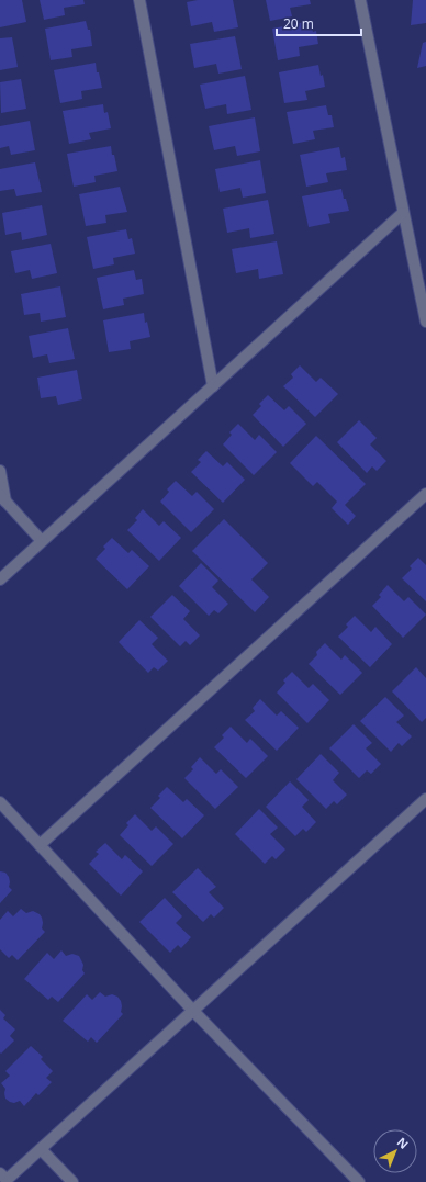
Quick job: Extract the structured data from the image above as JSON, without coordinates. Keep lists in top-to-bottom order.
{
  "scale_bar": "20 m",
  "north": "top right"
}
